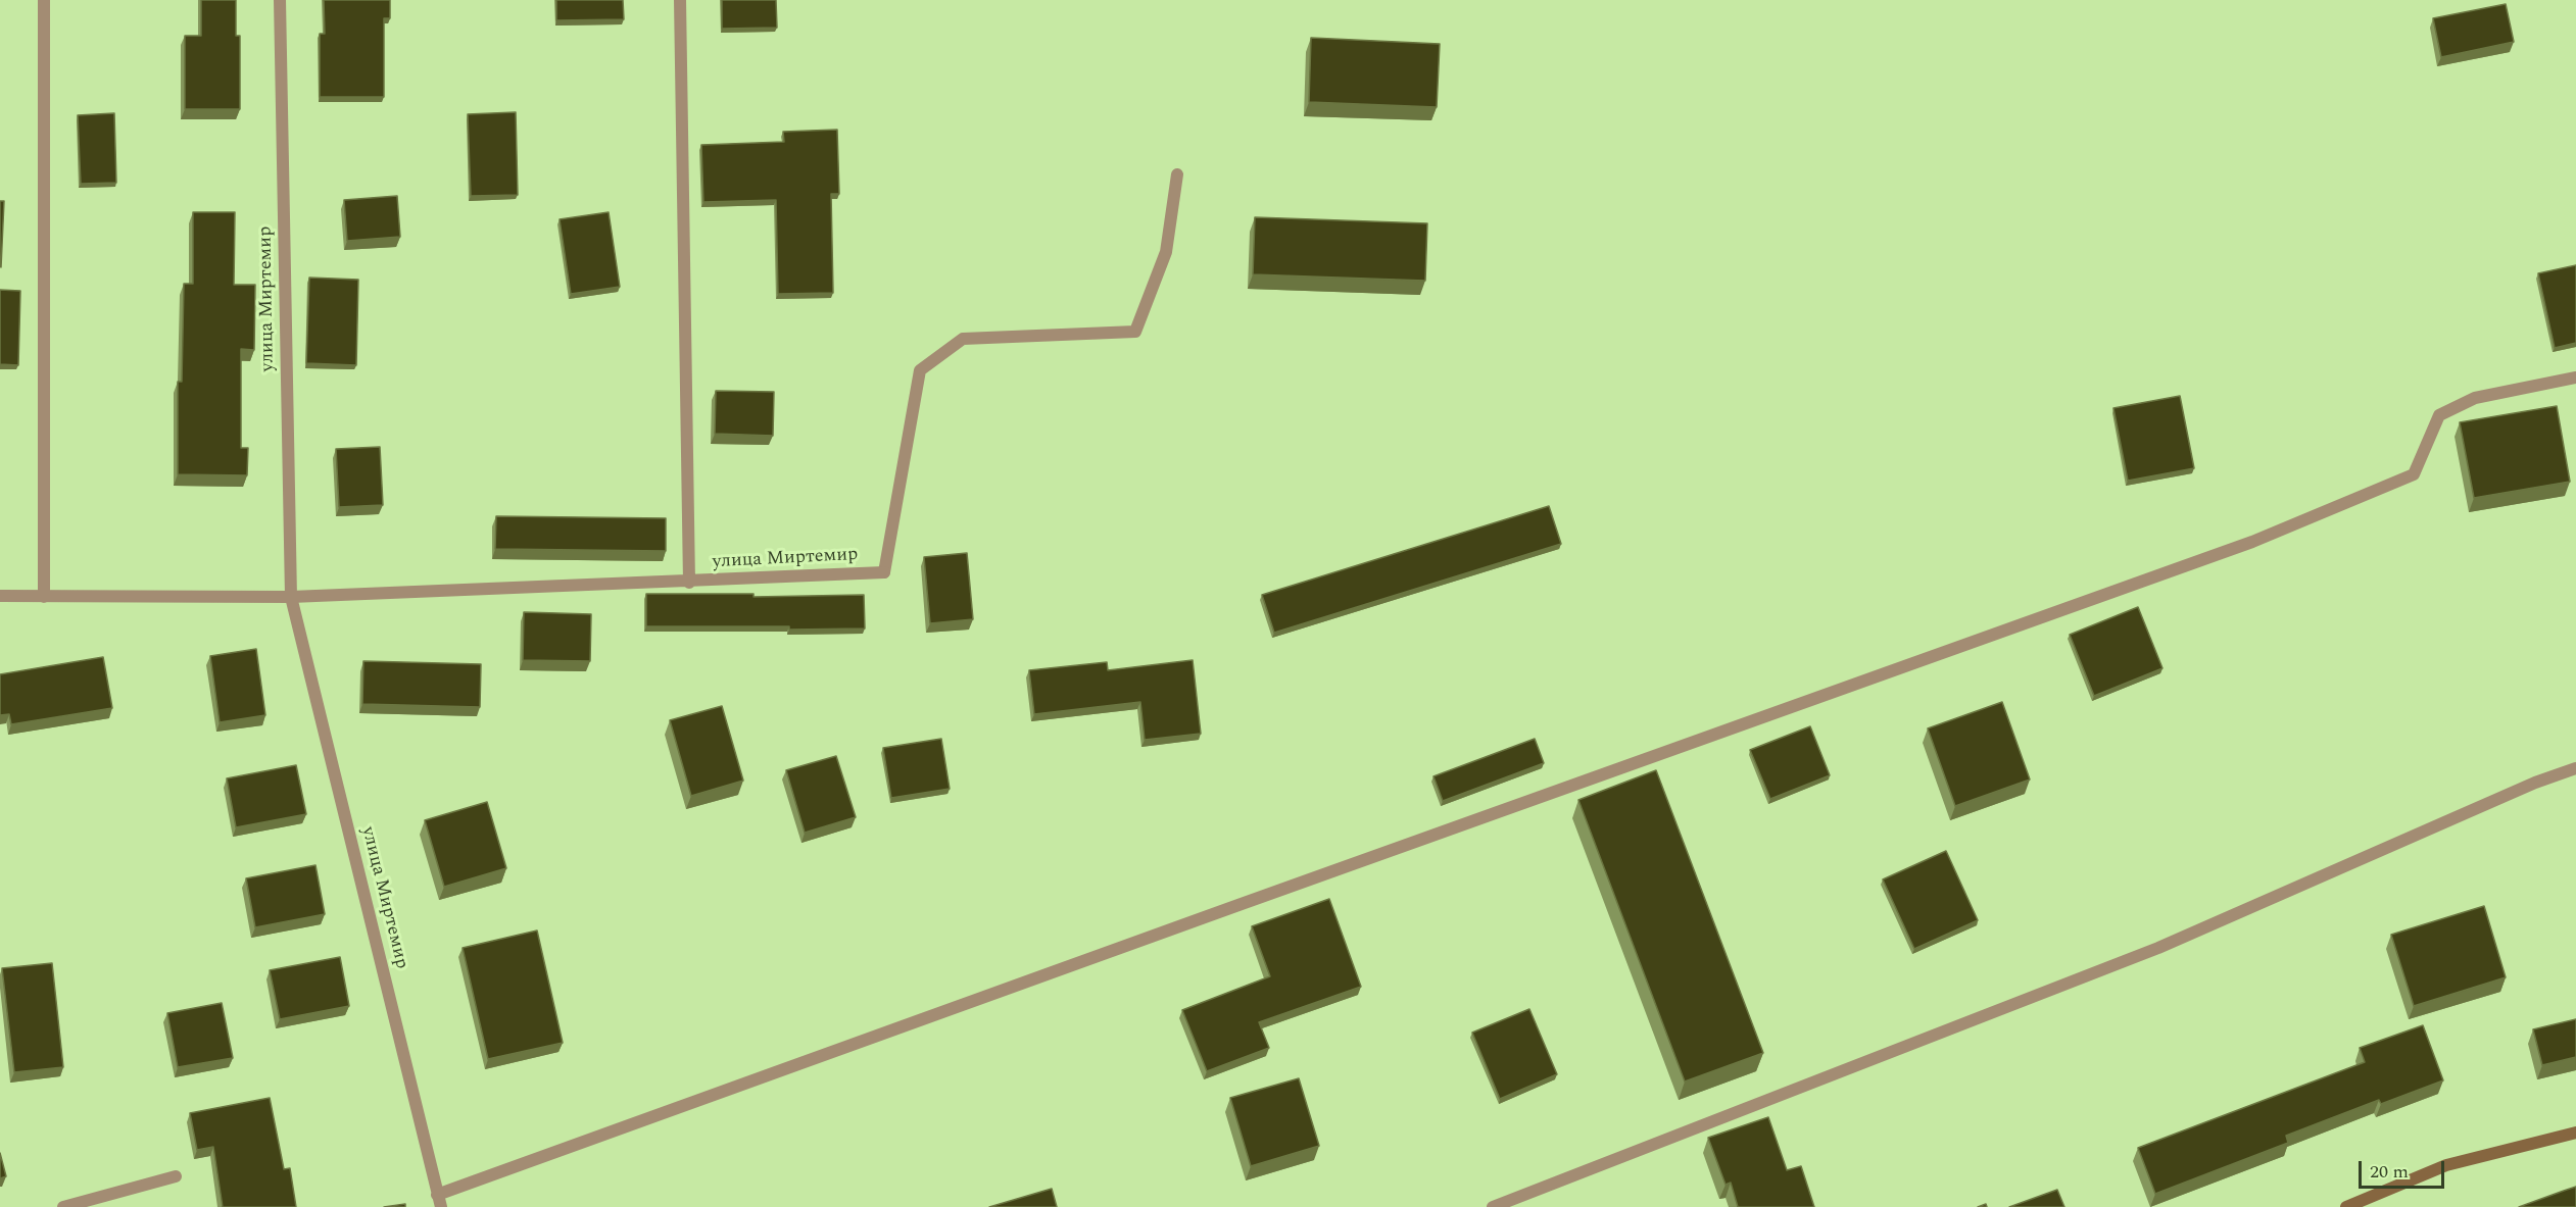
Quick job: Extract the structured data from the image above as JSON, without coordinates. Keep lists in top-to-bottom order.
{
  "streets": {
    "street": ["улица Миртемир"]
  },
  "scale_bar": "20 m"
}
